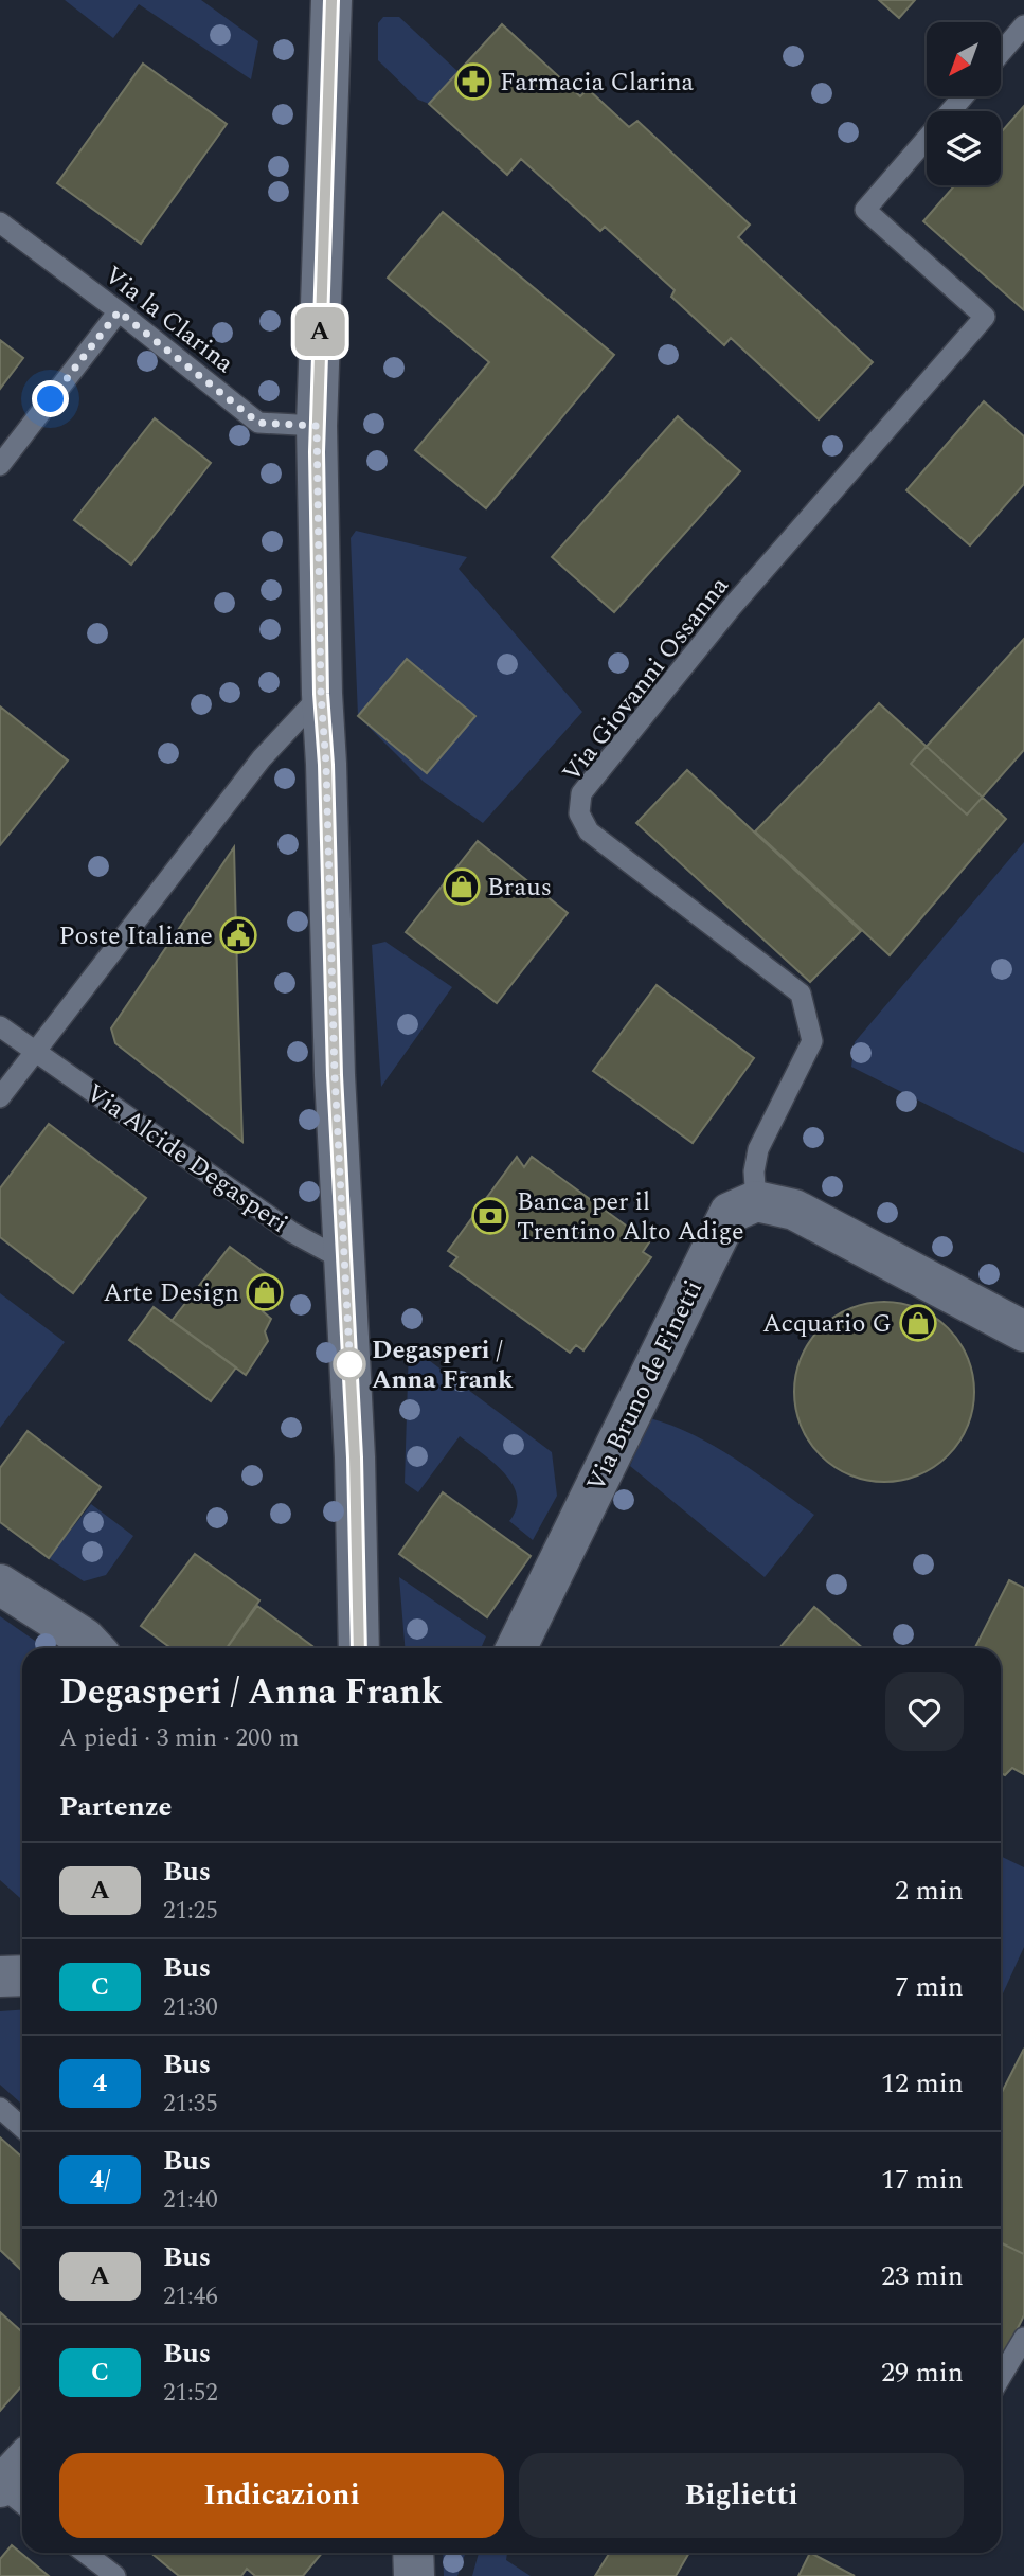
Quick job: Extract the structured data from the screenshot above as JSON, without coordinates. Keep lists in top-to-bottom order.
{
  "streets": {
    "street": ["Via Bruno de Finetti"],
    "lane": ["Via la Clarina", "Via Giovanni Ossanna", "Via Alcide Degasperi"]
  },
  "crossings": [
    ["Via Giovanni Ossanna", "Via Bruno de Finetti"]
  ],
  "places": {
    "pharmacy": ["Farmacia Clarina"],
    "shop": ["Braus", "Arte Design", "Acquario G"],
    "public building": ["Poste Italiane"],
    "bank": ["Banca per il Trentino Alto Adige"],
    "other": ["Degasperi / Anna Frank"]
  },
  "lines": ["bus line A"],
  "north": "bottom left",
  "page": {
    "on_map": "A",
    "heading": [
      ["Degasperi / Anna Frank", "A piedi · 3 min · 200 m"],
      "Partenze"
    ],
    "list": [
      {
        "mark": "A",
        "name": "Bus",
        "note": "21:25",
        "value": "2 min"
      },
      {
        "mark": "C",
        "name": "Bus",
        "note": "21:30",
        "value": "7 min"
      },
      {
        "mark": "4",
        "name": "Bus",
        "note": "21:35",
        "value": "12 min"
      },
      {
        "mark": "4/",
        "name": "Bus",
        "note": "21:40",
        "value": "17 min"
      },
      {
        "mark": "A",
        "name": "Bus",
        "note": "21:46",
        "value": "23 min"
      },
      {
        "mark": "C",
        "name": "Bus",
        "note": "21:52",
        "value": "29 min"
      }
    ],
    "buttons": ["Indicazioni", "Biglietti"]
  }
}
